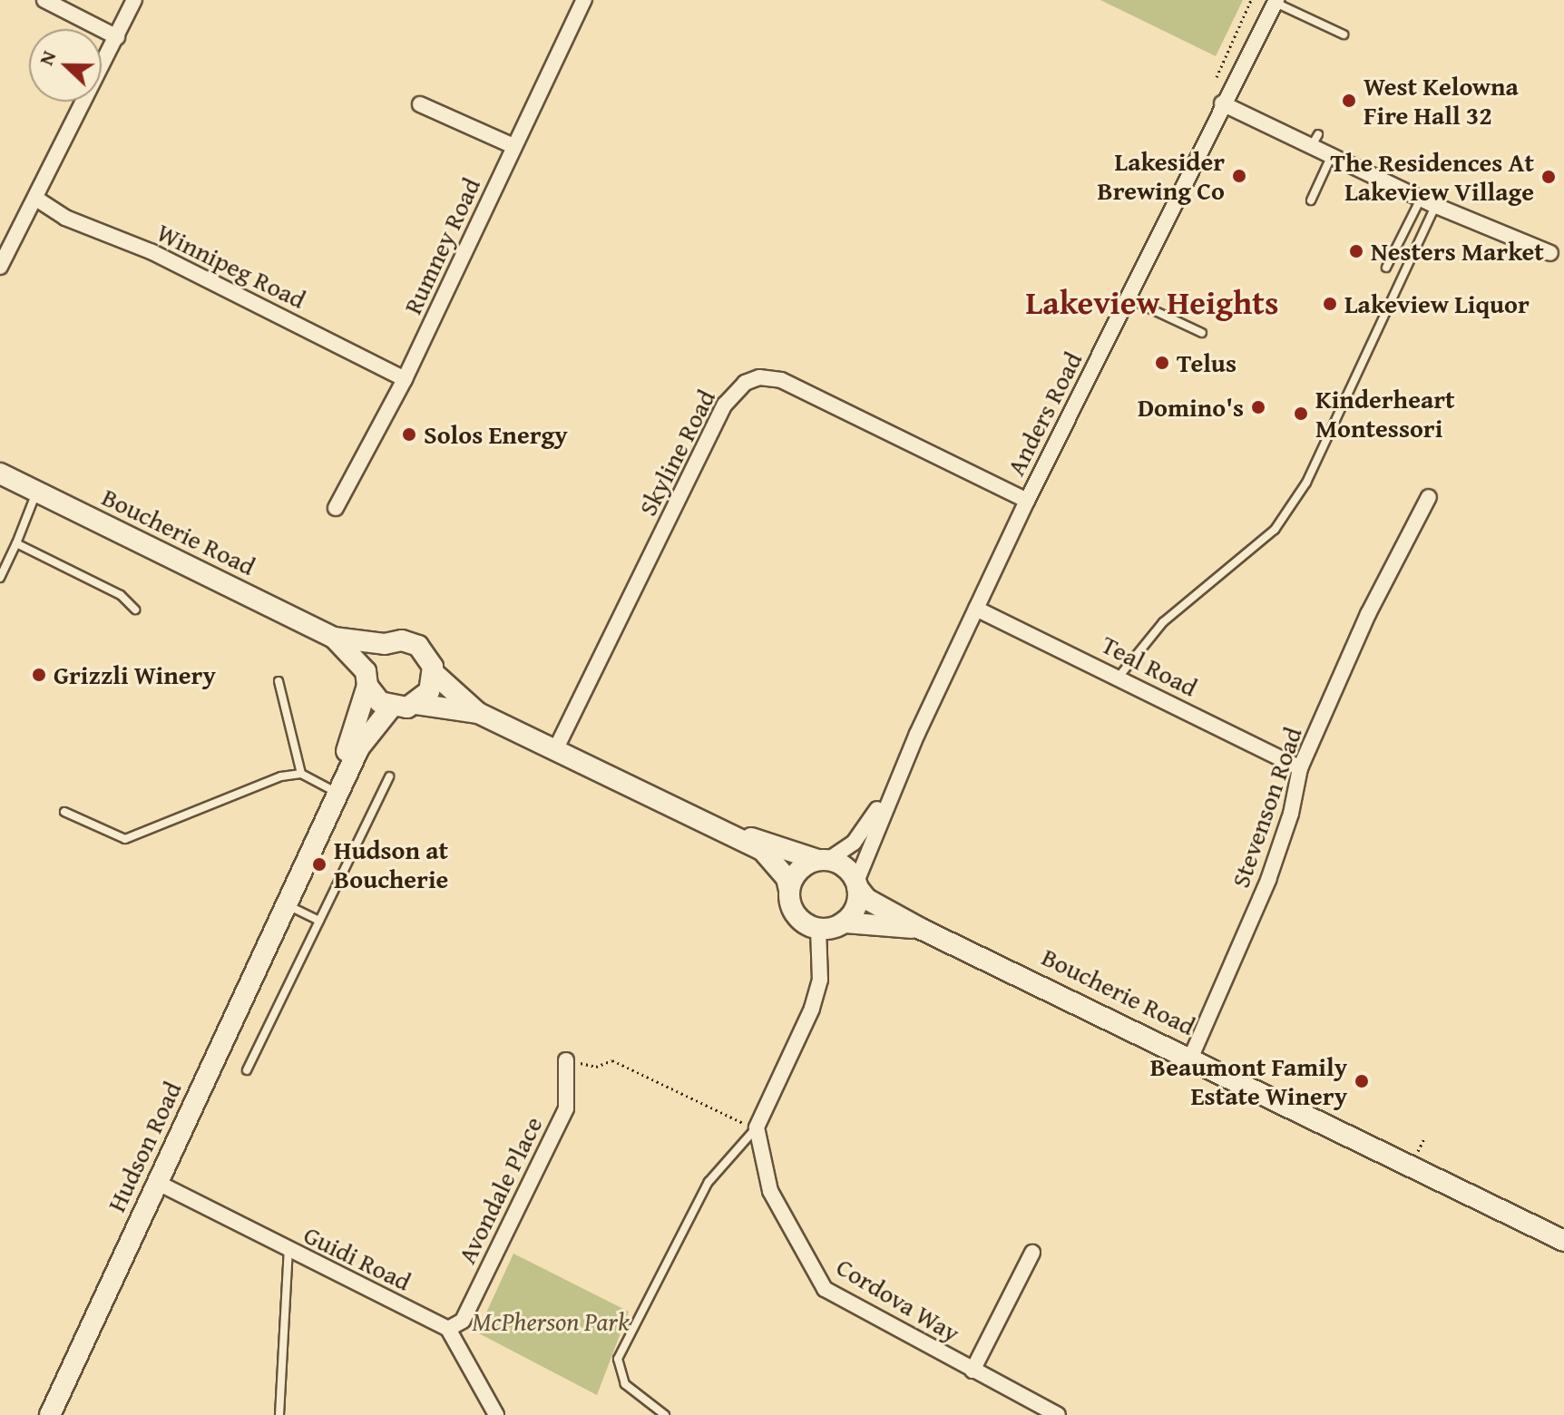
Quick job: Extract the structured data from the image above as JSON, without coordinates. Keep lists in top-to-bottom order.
{
  "streets": {
    "main road": ["Boucherie Road", "Hudson Road"],
    "street": [
      "Rumney Road",
      "Winnipeg Road",
      "Anders Road",
      "Skyline Road",
      "Teal Road",
      "Stevenson Road",
      "Avondale Place",
      "Guidi Road",
      "Cordova Way"
    ]
  },
  "crossings": [
    ["Rumney Road", "Winnipeg Road"],
    ["Anders Road", "Skyline Road"],
    ["Anders Road", "Boucherie Road"],
    ["Anders Road", "Teal Road"],
    ["Skyline Road", "Boucherie Road"],
    ["Boucherie Road", "Stevenson Road"],
    ["Boucherie Road", "Hudson Road"],
    ["Teal Road", "Stevenson Road"],
    ["Hudson Road", "Guidi Road"],
    ["Avondale Place", "Guidi Road"]
  ],
  "districts": ["Lakeview Heights"],
  "parks": ["McPherson Park"],
  "places": [
    "West Kelowna Fire Hall 32",
    "Lakesider Brewing Co",
    "The Residences At Lakeview Village",
    "Nesters Market",
    "Lakeview Liquor",
    "Telus",
    "Domino's",
    "Kinderheart Montessori",
    "Solos Energy",
    "Grizzli Winery",
    "Hudson at Boucherie",
    "Beaumont Family Estate Winery"
  ],
  "north": "left"
}
